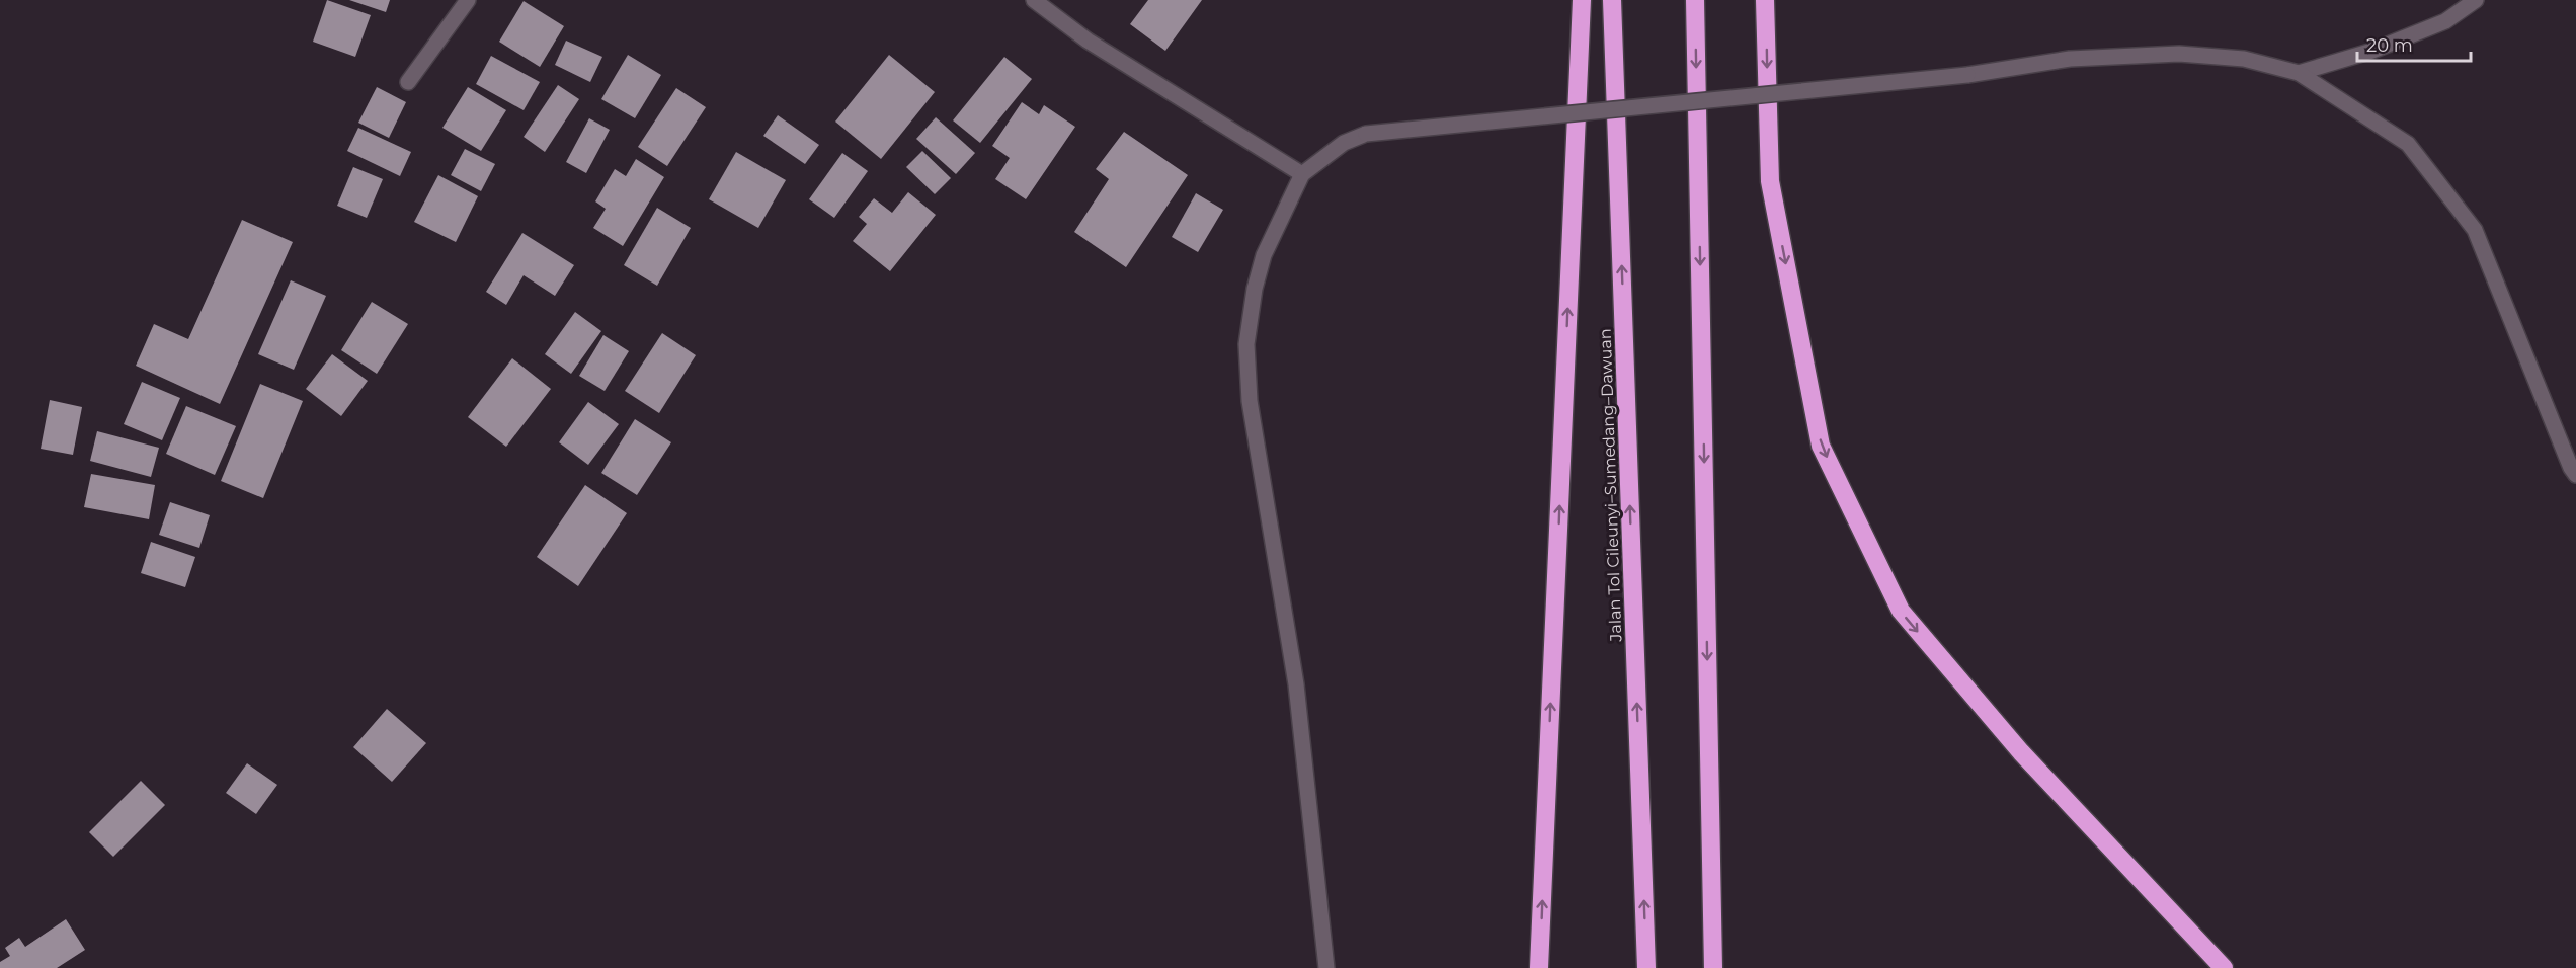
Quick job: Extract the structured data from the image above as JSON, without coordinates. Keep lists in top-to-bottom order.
{
  "streets": {
    "highway": ["Jalan Tol Cileunyi–Sumedang–Dawuan"]
  },
  "scale_bar": "20 m"
}
